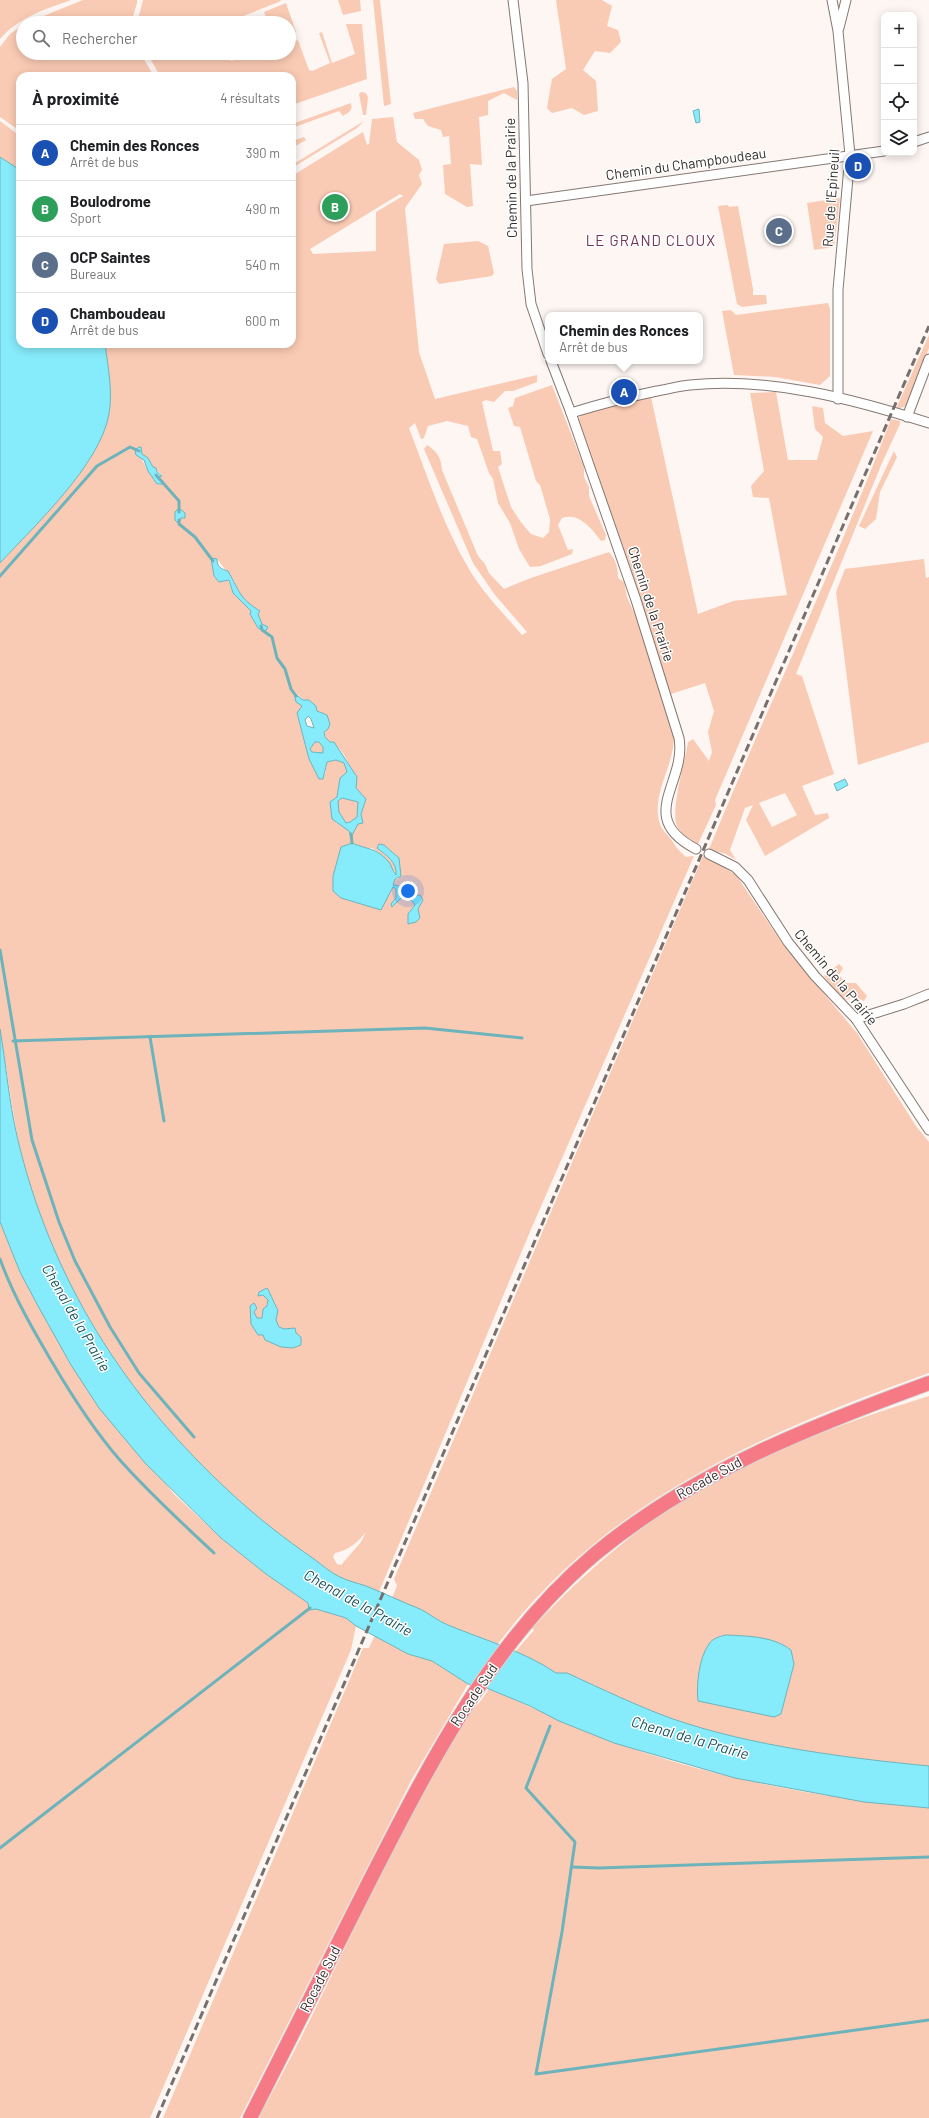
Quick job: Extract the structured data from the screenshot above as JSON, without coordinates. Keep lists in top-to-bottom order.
{
  "streets": {
    "highway": ["Rocade Sud"],
    "street": ["Chemin du Champboudeau", "Chemin de la Prairie", "Rue de l'Epineuil"]
  },
  "crossings": [
    ["Chemin du Champboudeau", "Chemin de la Prairie"],
    ["Chemin du Champboudeau", "Rue de l'Epineuil"]
  ],
  "districts": ["LE GRAND CLOUX"],
  "water": ["Chenal de la Prairie"],
  "page": {
    "map_buttons": ["+", "−"],
    "search": "Rechercher",
    "heading": ["À proximité", "4 résultats"],
    "list": [
      {
        "mark": "A",
        "name": "Chemin des Ronces",
        "note": "Arrêt de bus",
        "value": "390 m"
      },
      {
        "mark": "B",
        "name": "Boulodrome",
        "note": "Sport",
        "value": "490 m"
      },
      {
        "mark": "C",
        "name": "OCP Saintes",
        "note": "Bureaux",
        "value": "540 m"
      },
      {
        "mark": "D",
        "name": "Chamboudeau",
        "note": "Arrêt de bus",
        "value": "600 m"
      }
    ],
    "pins": [
      "D",
      "B",
      "C",
      "A"
    ],
    "popup": ["Chemin des Ronces", "Arrêt de bus"]
  }
}
